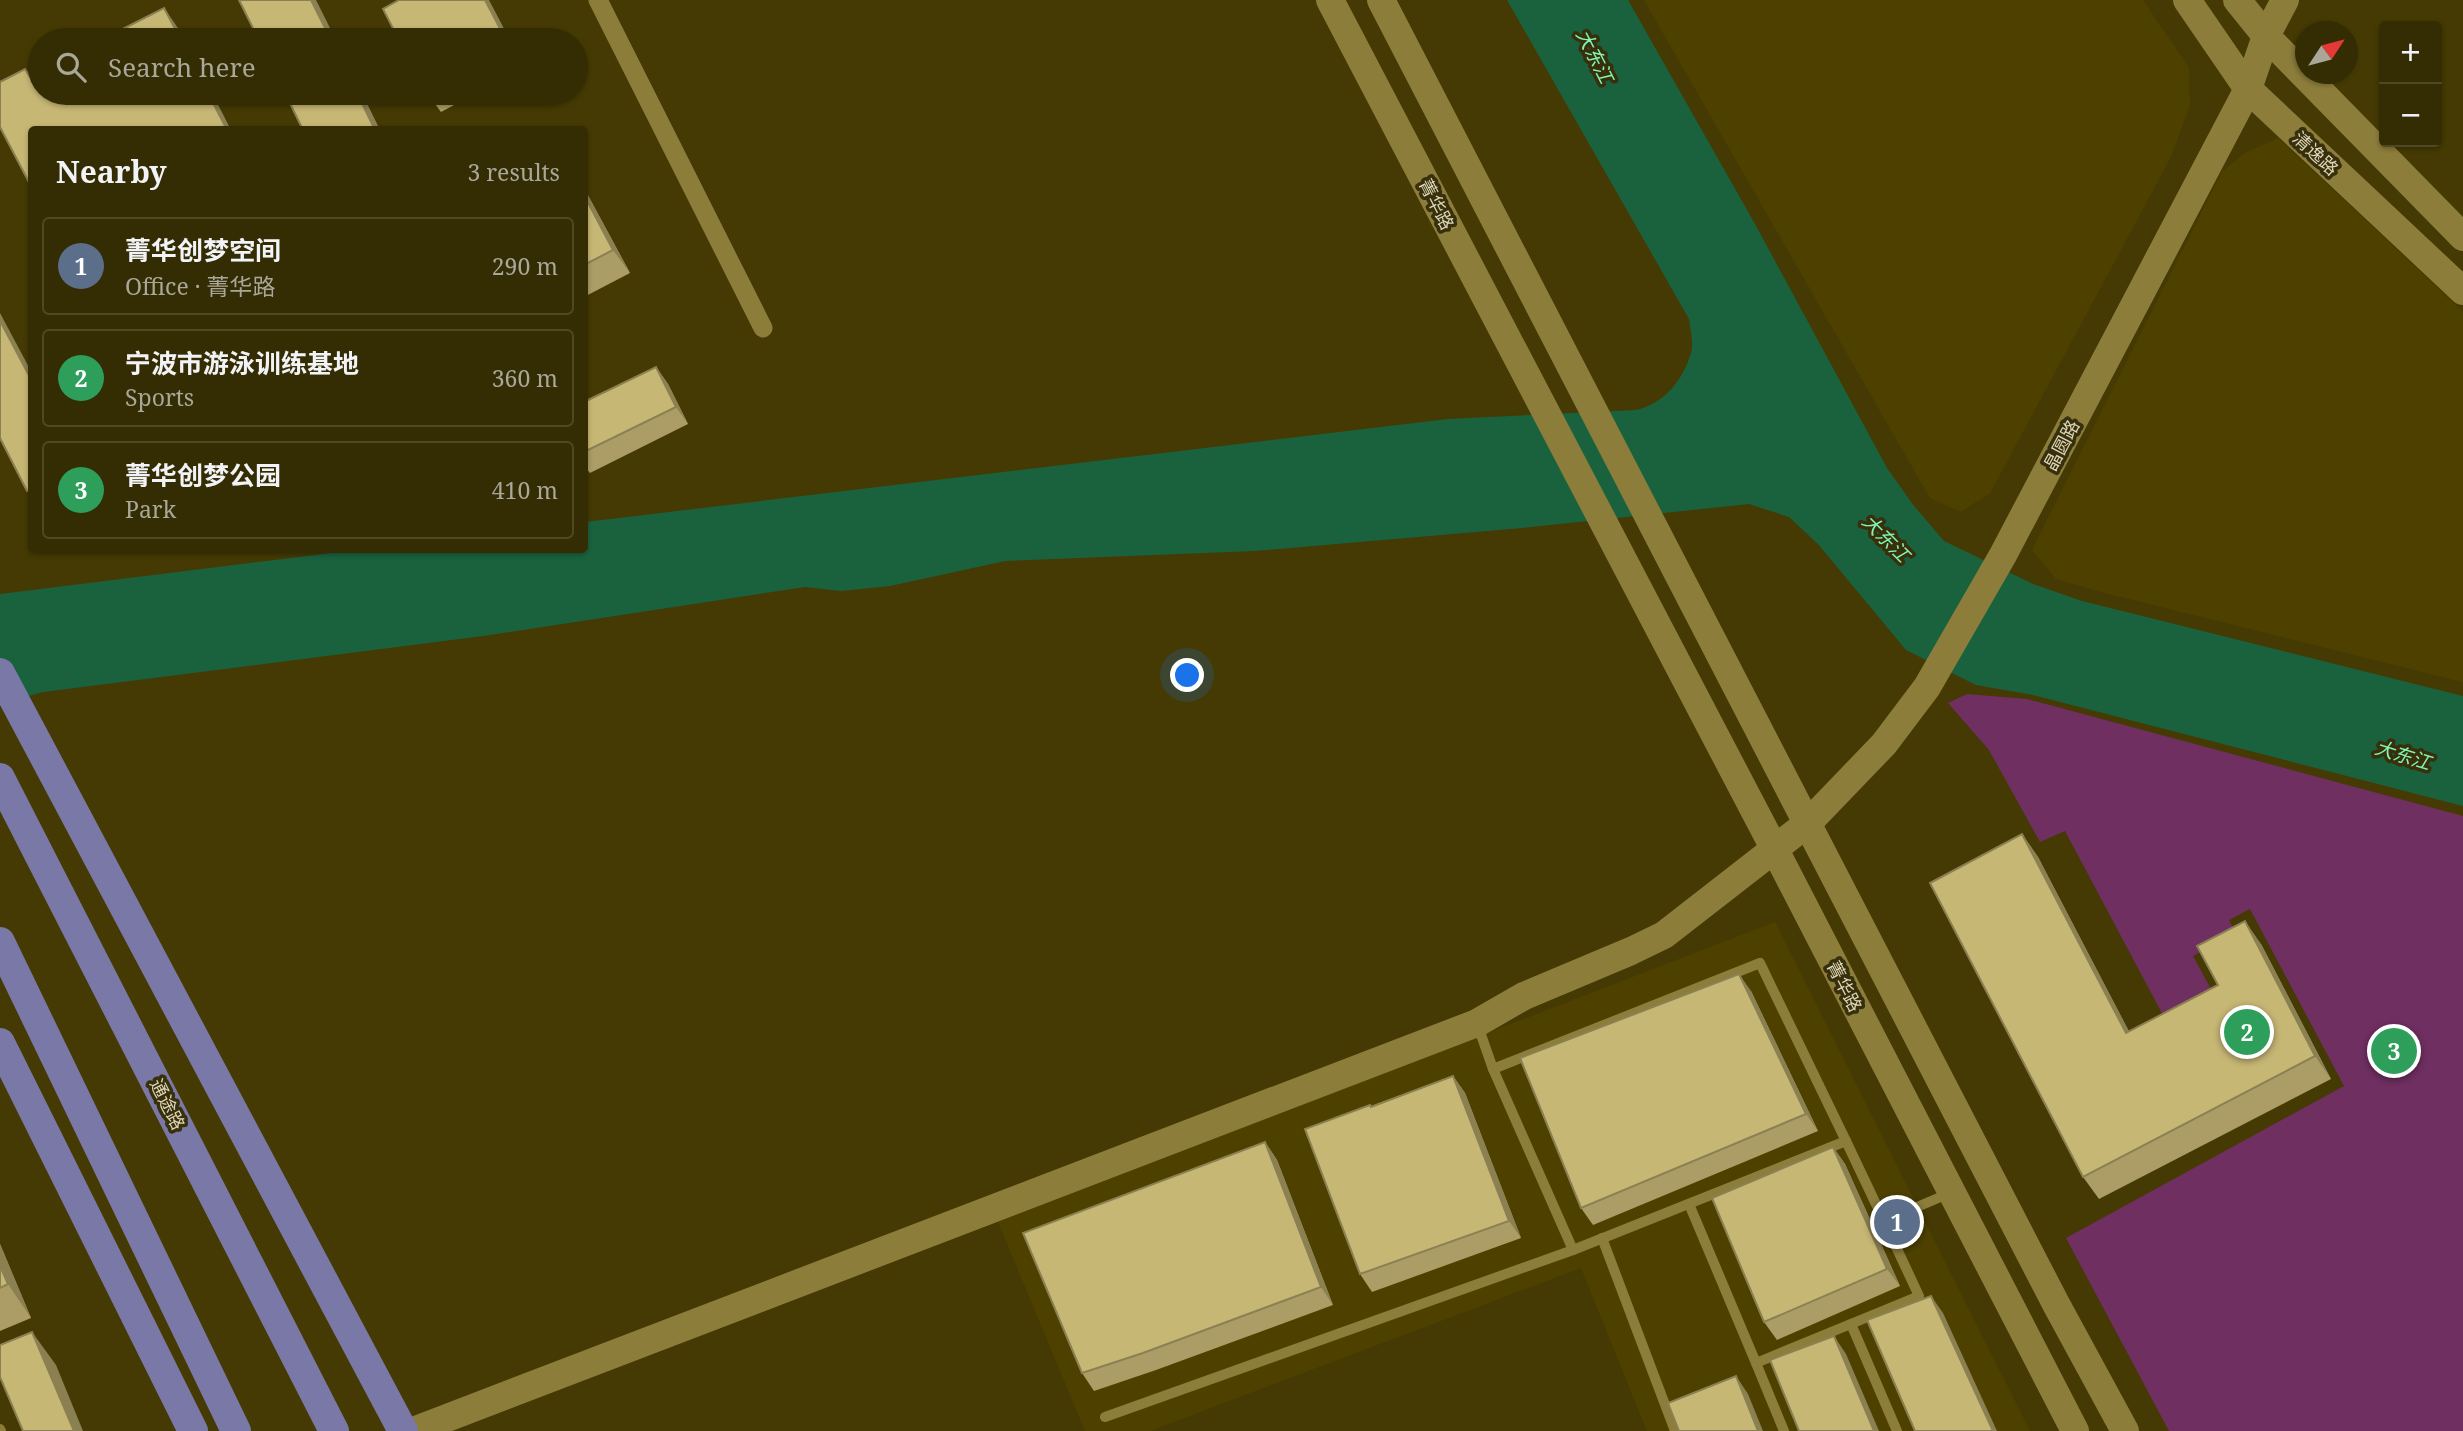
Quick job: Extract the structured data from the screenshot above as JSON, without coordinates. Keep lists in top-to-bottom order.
{
  "streets": {
    "main road": ["通途路"],
    "street": ["清逸路", "菁华路", "晶圆路"]
  },
  "crossings": [
    ["清逸路", "晶圆路"],
    ["菁华路", "晶圆路"]
  ],
  "water": ["大东江"],
  "north": "top right",
  "page": {
    "map_buttons": ["+", "−"],
    "search": "Search here",
    "heading": ["Nearby", "3 results"],
    "list": [
      {
        "mark": "1",
        "name": "菁华创梦空间",
        "note": "Office · 菁华路",
        "value": "290 m"
      },
      {
        "mark": "2",
        "name": "宁波市游泳训练基地",
        "note": "Sports",
        "value": "360 m"
      },
      {
        "mark": "3",
        "name": "菁华创梦公园",
        "note": "Park",
        "value": "410 m"
      }
    ],
    "pins": ["2", "3", "1"]
  }
}
